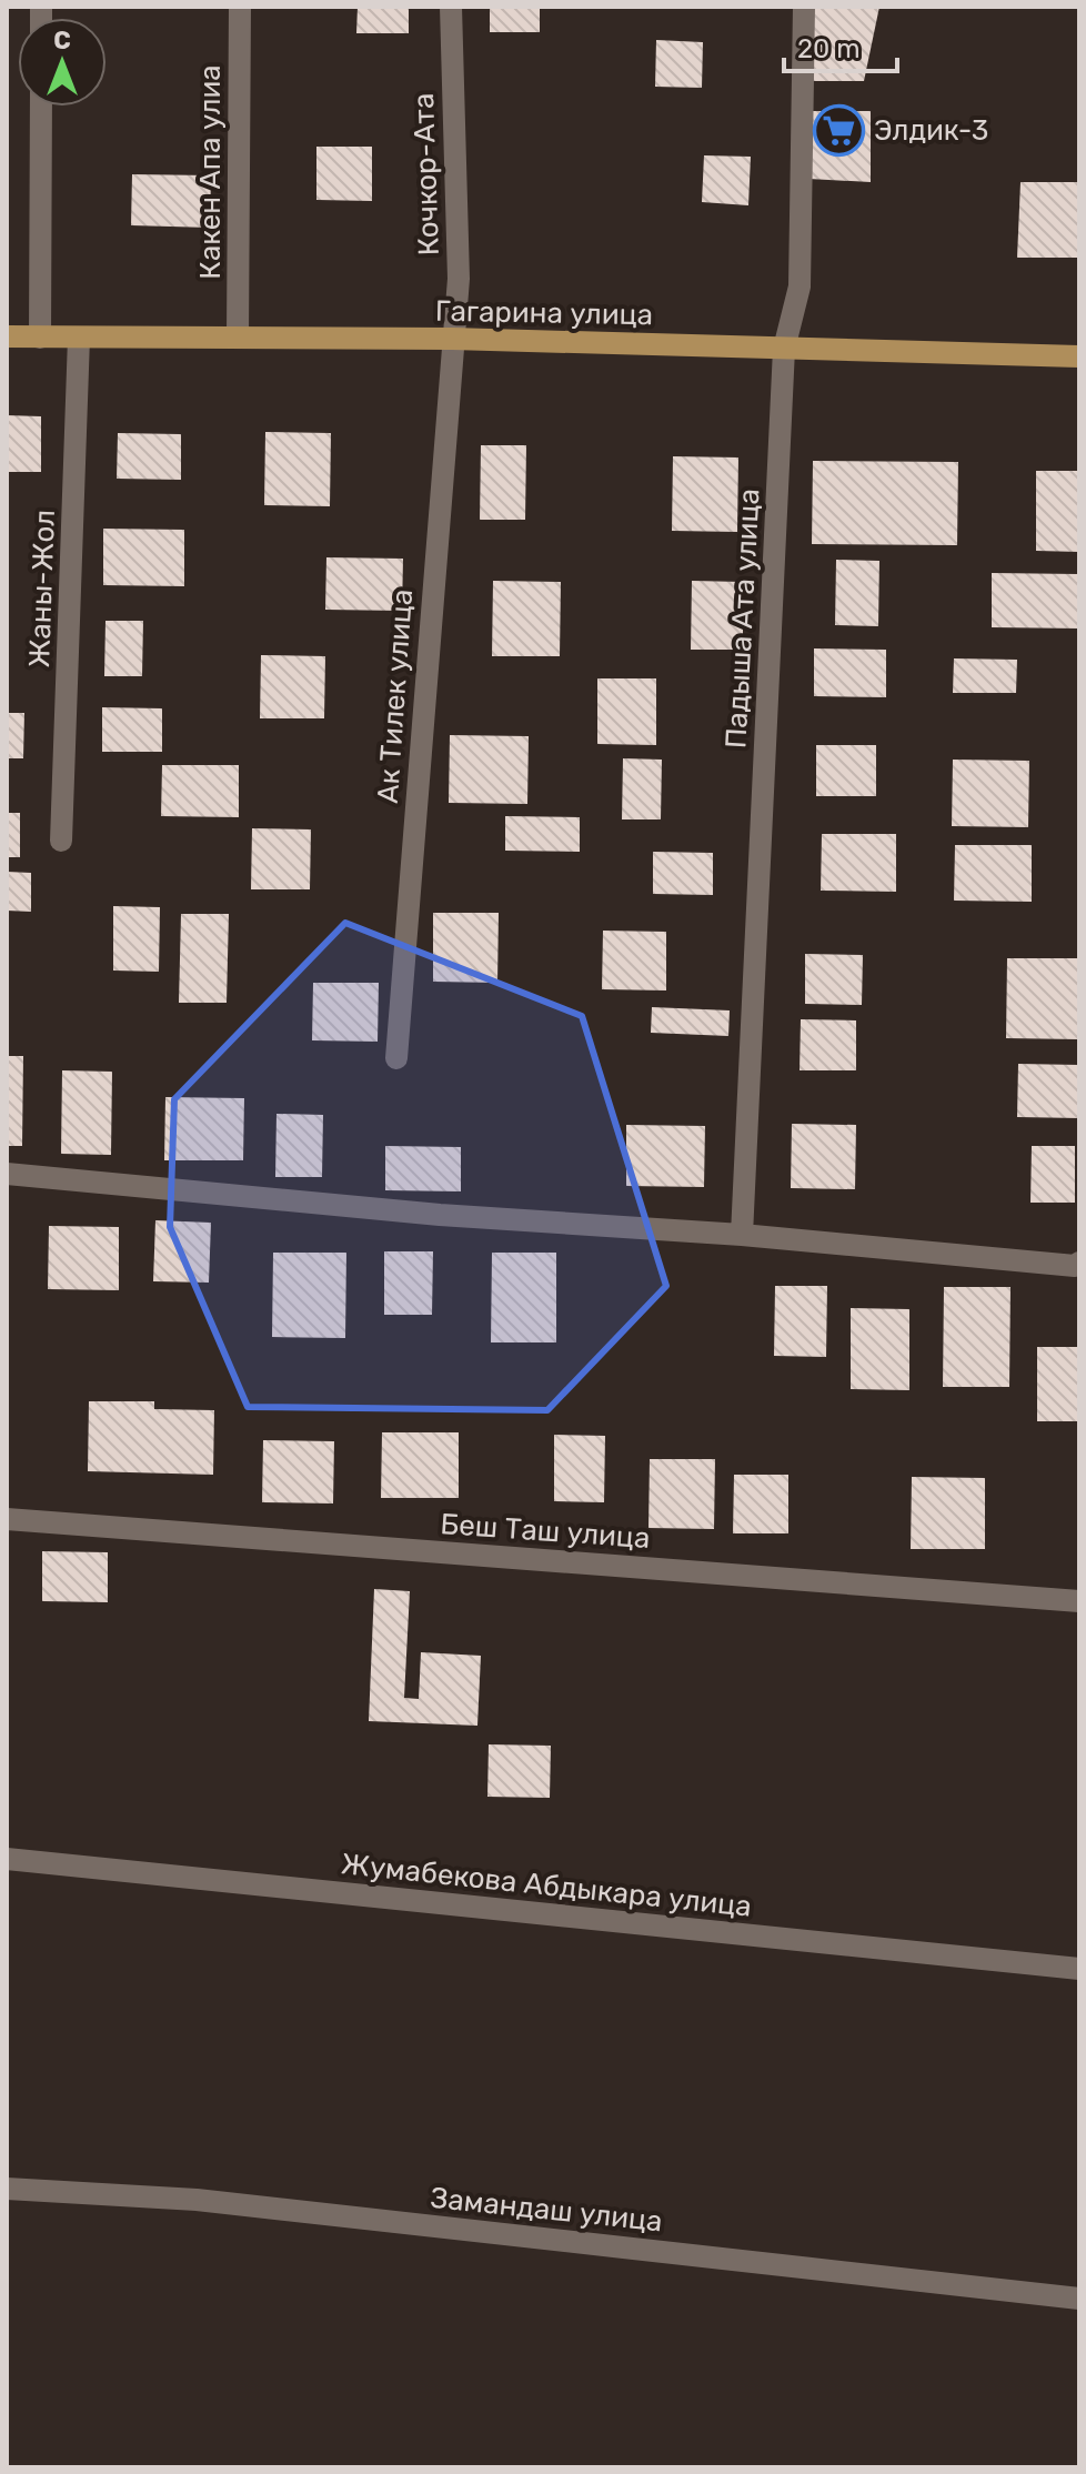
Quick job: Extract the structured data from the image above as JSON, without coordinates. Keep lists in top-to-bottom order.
{
  "streets": {
    "main road": ["Гагарина улица"],
    "street": [
      "Какен Апа улиа",
      "Кочкор-Ата",
      "Жаны-Жол",
      "Падыша Ата улица",
      "Ак Тилек улица",
      "Беш Таш улица",
      "Жумабекова Абдыкара улица",
      "Замандаш улица"
    ]
  },
  "crossings": [
    ["Какен Апа улиа", "Гагарина улица"],
    ["Кочкор-Ата", "Гагарина улица"],
    ["Кочкор-Ата", "Ак Тилек улица"],
    ["Гагарина улица", "Жаны-Жол"],
    ["Гагарина улица", "Падыша Ата улица"],
    ["Гагарина улица", "Ак Тилек улица"]
  ],
  "places": {
    "supermarket": ["Элдик-3"]
  },
  "scale_bar": "20 m",
  "north": "top"
}
